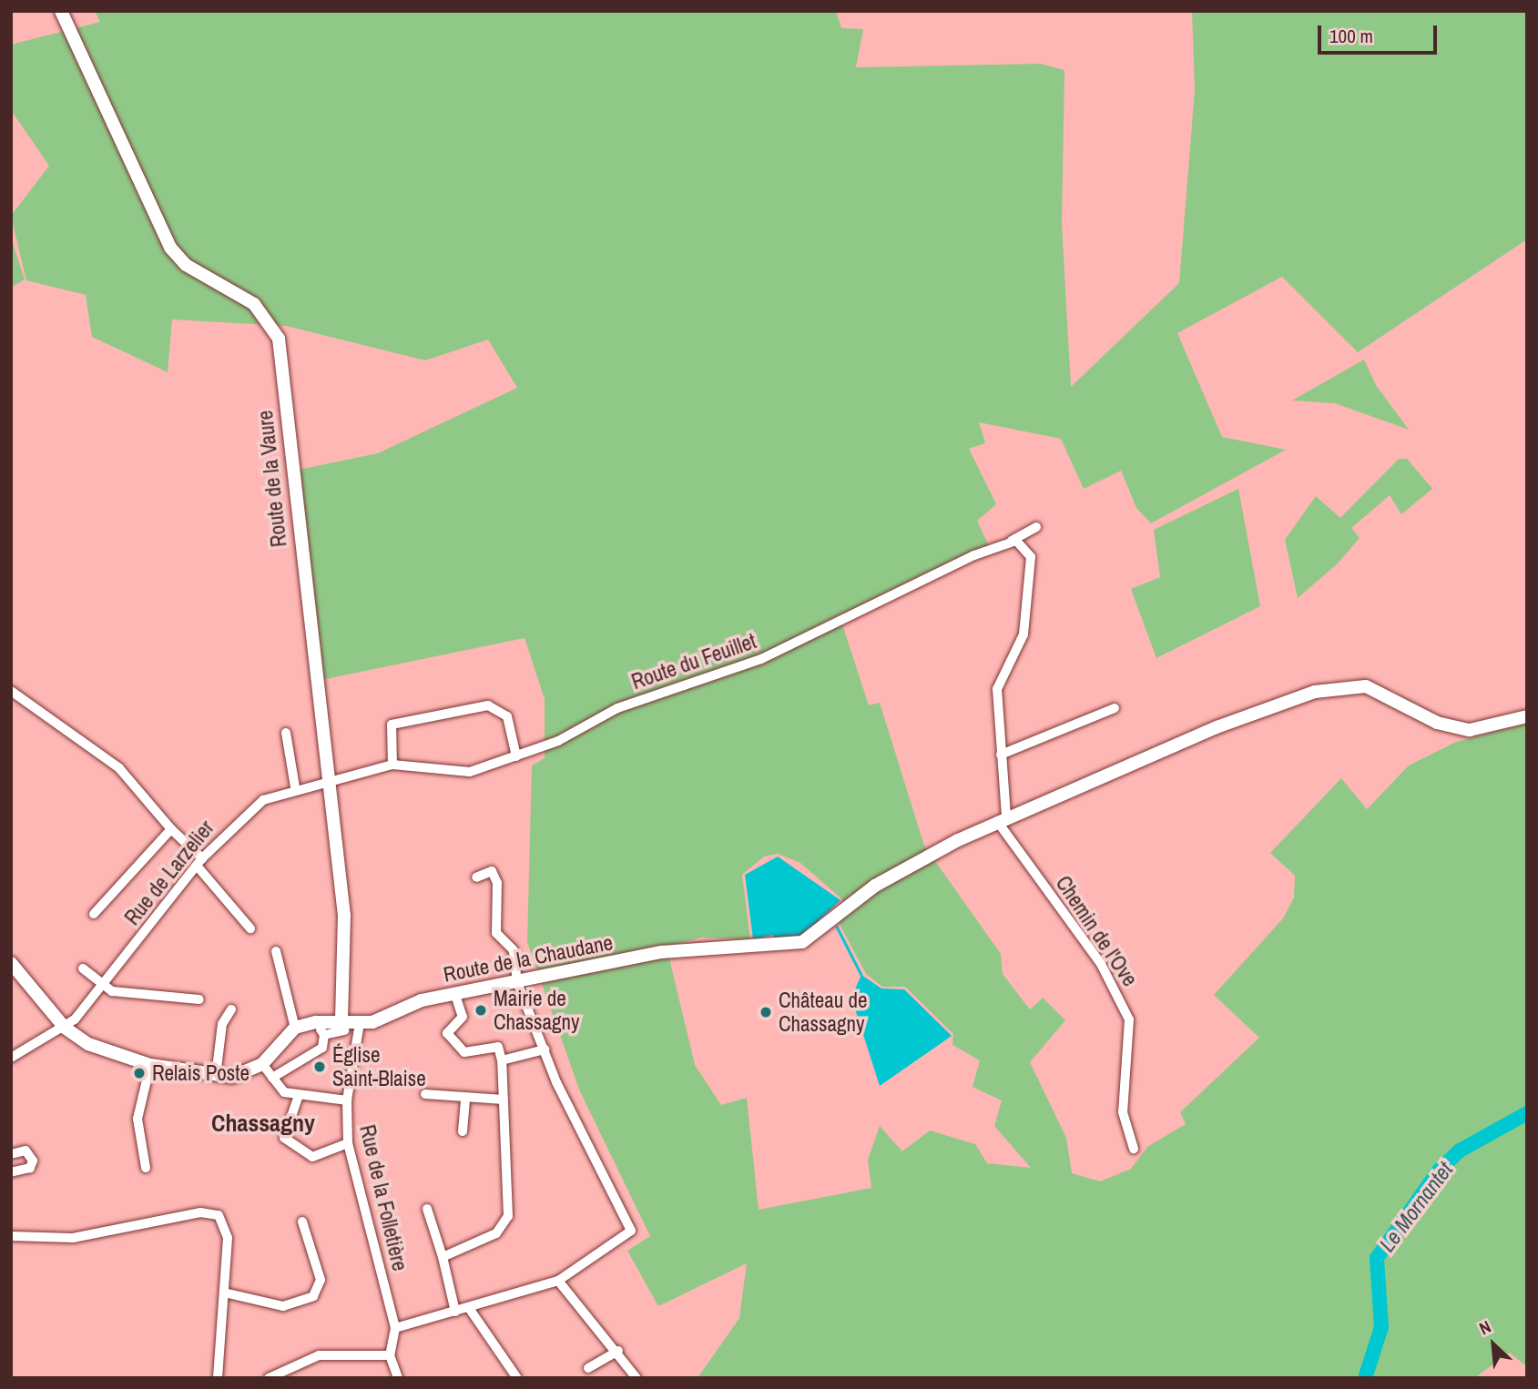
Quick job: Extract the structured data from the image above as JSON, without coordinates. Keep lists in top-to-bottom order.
{
  "streets": {
    "street": [
      "Route de la Vaure",
      "Route du Feuillet",
      "Rue de Larzelier",
      "Chemin de l'Ove",
      "Route de la Chaudane",
      "Rue de la Folletière"
    ]
  },
  "crossings": [
    ["Route de la Vaure", "Rue de Larzelier"],
    ["Route du Feuillet", "Rue de Larzelier"],
    ["Chemin de l'Ove", "Route de la Chaudane"],
    ["Route de la Chaudane", "Rue de la Folletière"]
  ],
  "districts": ["Chassagny"],
  "water": ["Le Mornantet"],
  "places": [
    "Mairie de Chassagny",
    "Château de Chassagny",
    "Église Saint-Blaise",
    "Relais Poste"
  ],
  "scale_bar": "100 m",
  "north": "top left"
}
